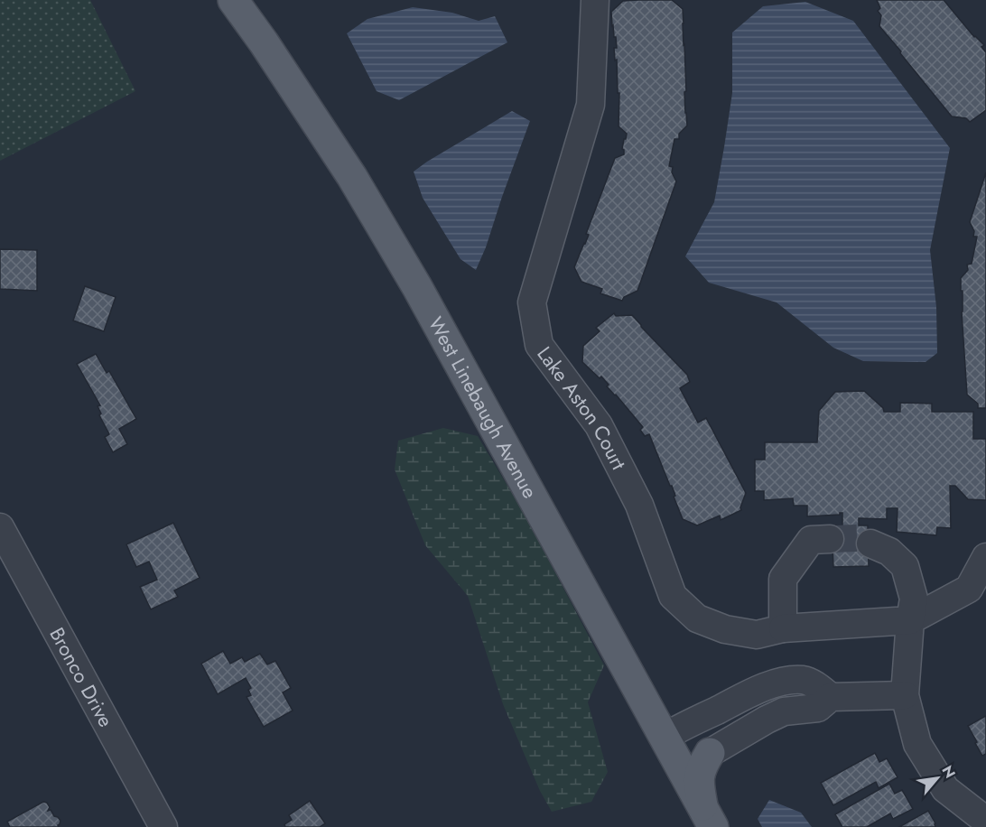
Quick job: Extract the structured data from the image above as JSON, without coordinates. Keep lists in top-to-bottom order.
{
  "streets": {
    "main road": ["West Linebaugh Avenue"],
    "street": ["Lake Aston Court", "Bronco Drive"]
  },
  "north": "top right"
}
